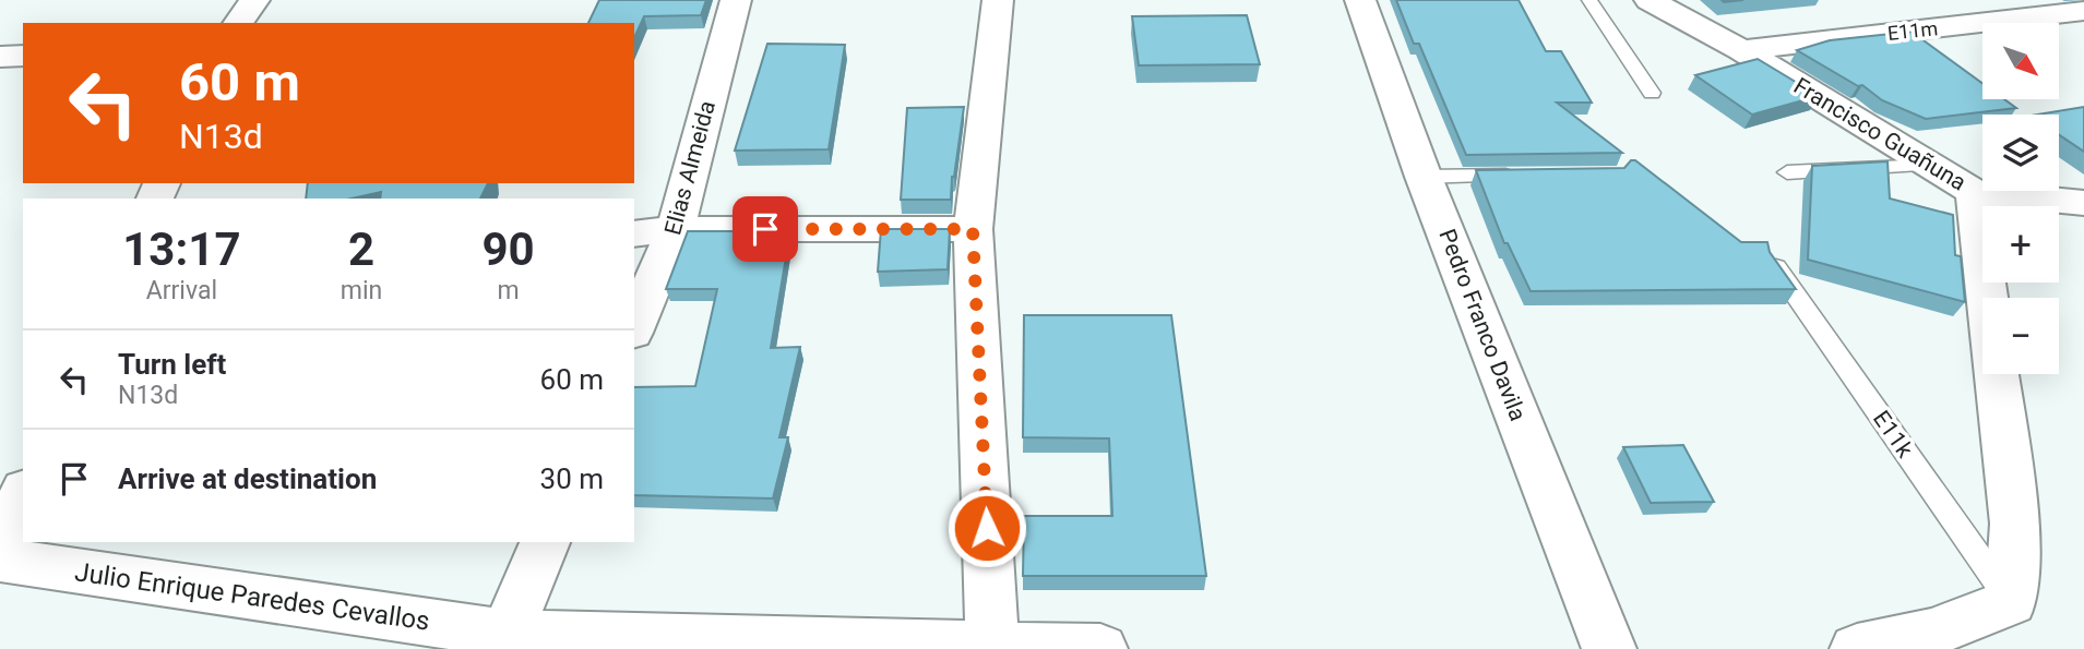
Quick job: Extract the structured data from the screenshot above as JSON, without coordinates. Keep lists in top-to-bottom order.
{
  "streets": {
    "street": [
      "E11m",
      "Francisco Guañuna",
      "Elias Almeida",
      "Pedro Franco Davila",
      "Julio Enrique Paredes Cevallos"
    ],
    "lane": ["E11k"]
  },
  "crossings": [
    ["E11m", "Francisco Guañuna"]
  ],
  "north": "bottom right",
  "page": {
    "map_buttons": ["+", "−"],
    "turn": ["60 m", "N13d"],
    "eta": [
      "13:17",
      "Arrival",
      "2",
      "min",
      "90",
      "m"
    ],
    "list": [
      {
        "name": "Turn left",
        "note": "N13d",
        "value": "60 m"
      },
      {
        "name": "Arrive at destination",
        "value": "30 m"
      }
    ]
  }
}
